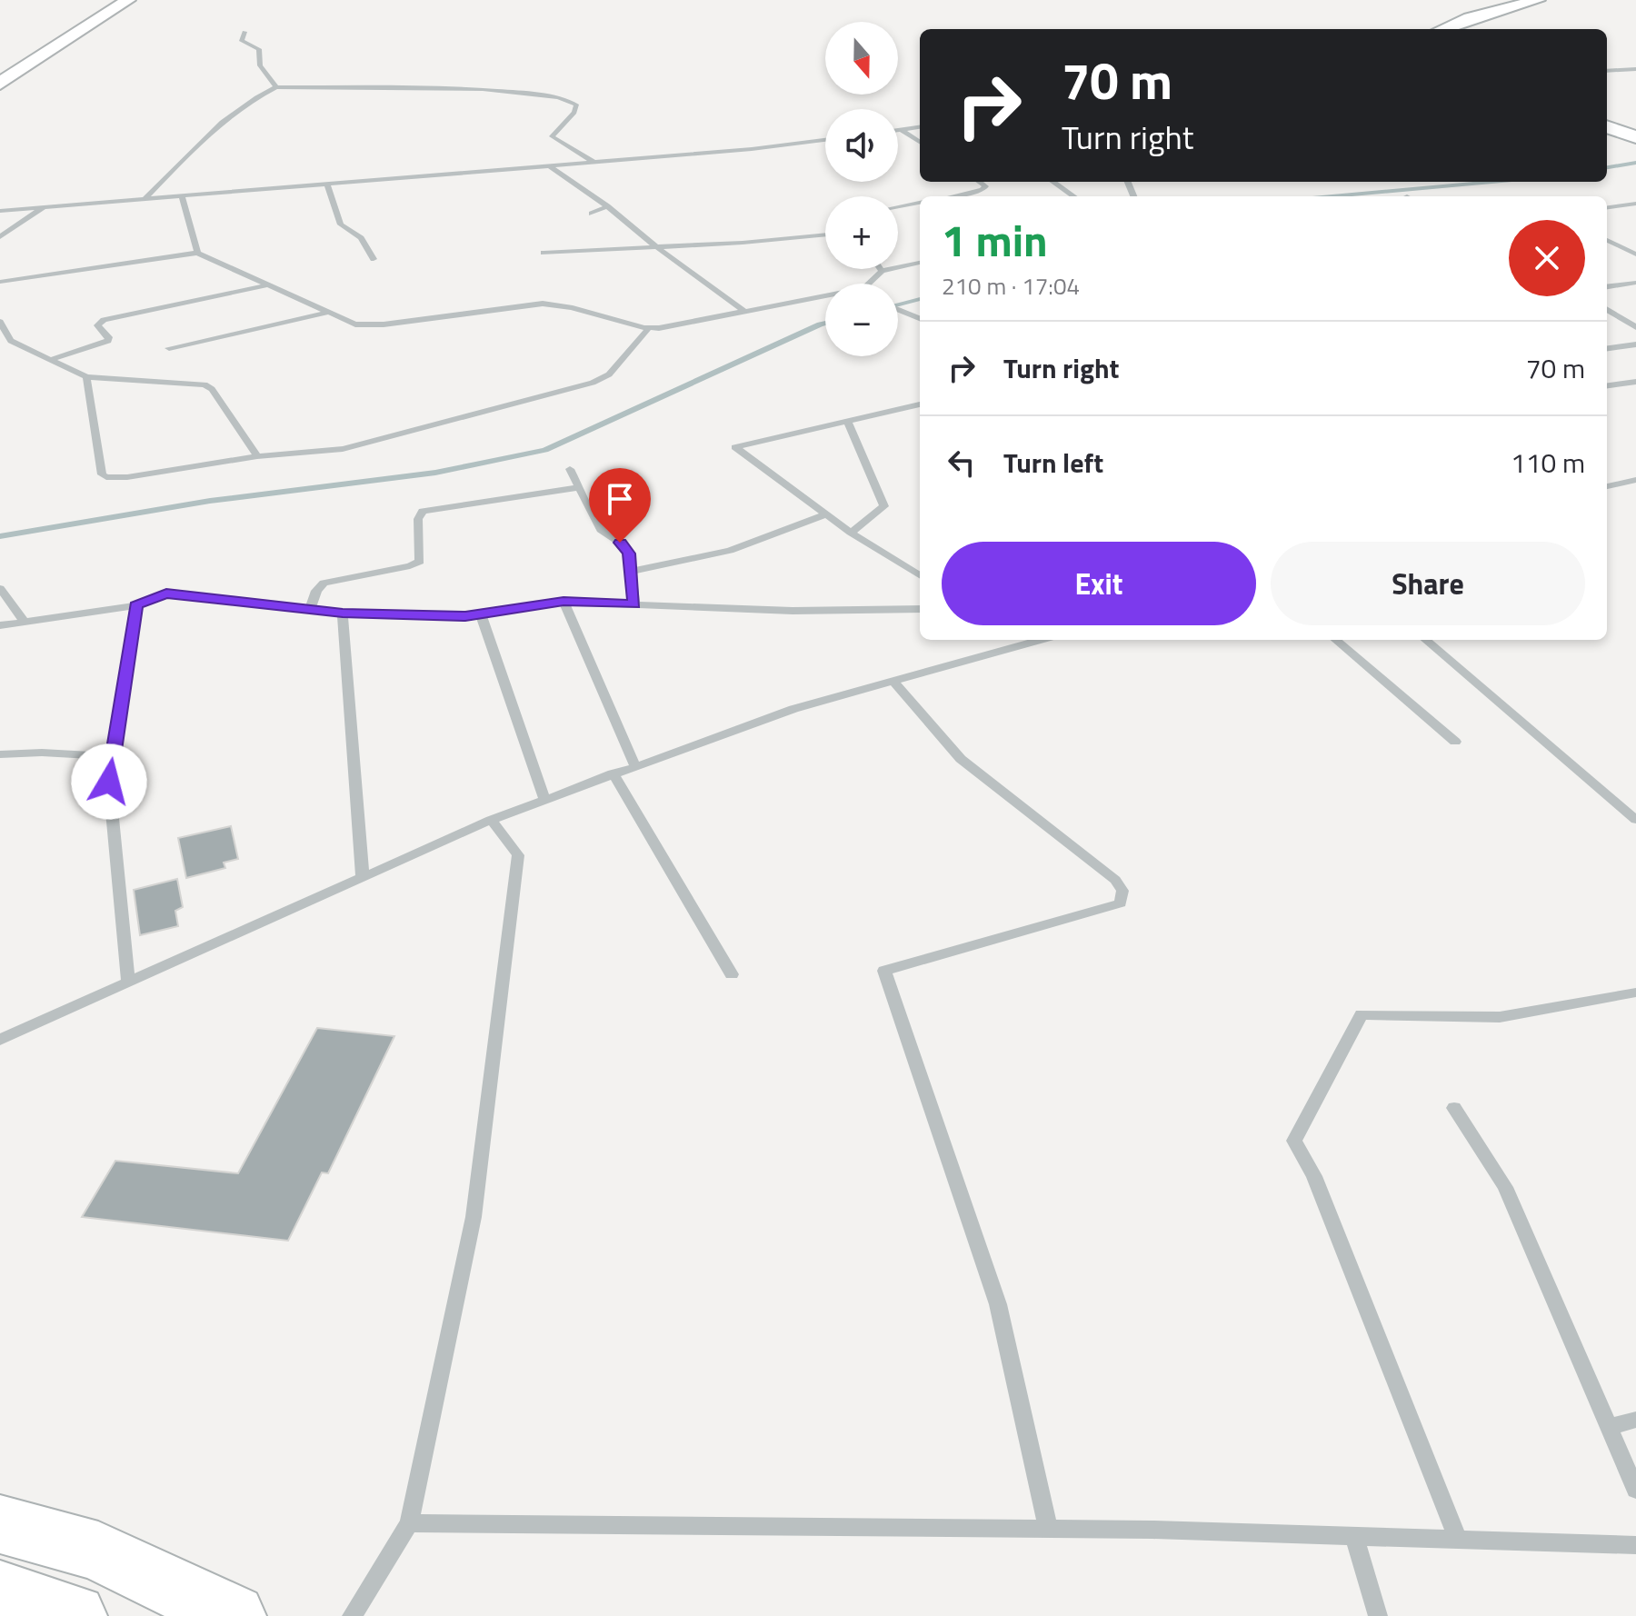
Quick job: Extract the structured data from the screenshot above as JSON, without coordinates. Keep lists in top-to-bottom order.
{
  "north": "bottom",
  "page": {
    "map_buttons": ["+", "−"],
    "turn": ["70 m", "Turn right"],
    "heading": ["1 min", "210 m · 17:04"],
    "list": [
      {
        "name": "Turn right",
        "value": "70 m"
      },
      {
        "name": "Turn left",
        "value": "110 m"
      }
    ],
    "buttons": ["Exit", "Share"]
  }
}
